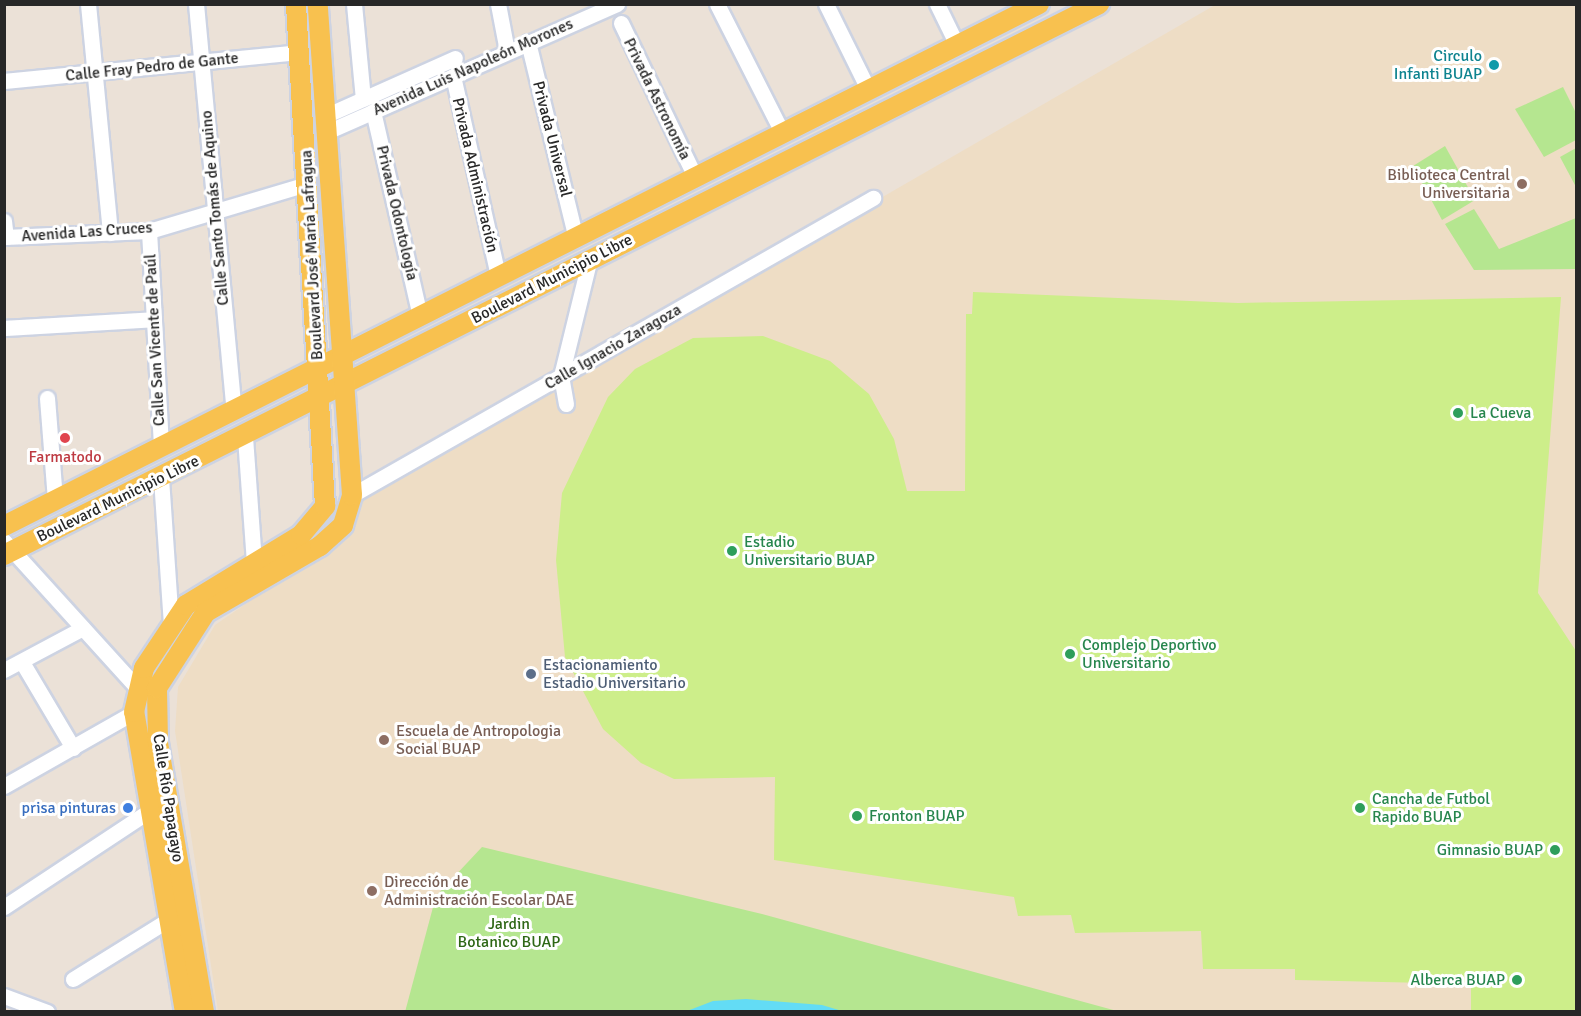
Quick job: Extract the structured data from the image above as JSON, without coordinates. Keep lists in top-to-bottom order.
{
  "streets": {
    "main road": ["Boulevard José María Lafragua", "Boulevard Municipio Libre", "Calle Río Papagayo"],
    "street": [
      "Calle Fray Pedro de Gante",
      "Avenida Luis Napoleón Morones",
      "Privada Astronomía",
      "Privada Universal",
      "Privada Administración",
      "Calle Santo Tomás de Aquino",
      "Privada Odontología",
      "Avenida Las Cruces",
      "Calle San Vicente de Paúl",
      "Calle Ignacio Zaragoza"
    ]
  },
  "crossings": [
    ["Calle Fray Pedro de Gante", "Calle Santo Tomás de Aquino"],
    ["Calle Fray Pedro de Gante", "Boulevard José María Lafragua"],
    ["Avenida Luis Napoleón Morones", "Privada Universal"],
    ["Avenida Luis Napoleón Morones", "Privada Administración"],
    ["Avenida Luis Napoleón Morones", "Privada Odontología"],
    ["Avenida Luis Napoleón Morones", "Boulevard José María Lafragua"],
    ["Privada Astronomía", "Boulevard Municipio Libre"],
    ["Privada Universal", "Boulevard Municipio Libre"],
    ["Privada Administración", "Boulevard Municipio Libre"],
    ["Calle Santo Tomás de Aquino", "Avenida Las Cruces"],
    ["Calle Santo Tomás de Aquino", "Boulevard Municipio Libre"],
    ["Privada Odontología", "Boulevard Municipio Libre"],
    ["Avenida Las Cruces", "Boulevard José María Lafragua"],
    ["Avenida Las Cruces", "Calle San Vicente de Paúl"],
    ["Boulevard José María Lafragua", "Boulevard Municipio Libre"],
    ["Boulevard José María Lafragua", "Calle Ignacio Zaragoza"],
    ["Boulevard José María Lafragua", "Calle Río Papagayo"],
    ["Boulevard Municipio Libre", "Calle San Vicente de Paúl"],
    ["Calle Ignacio Zaragoza", "Calle Río Papagayo"]
  ],
  "parks": ["Jardin Botanico BUAP"],
  "places": [
    "Circulo Infanti BUAP",
    "Biblioteca Central Universitaria",
    "La Cueva",
    "Farmatodo",
    "Estadio Universitario BUAP",
    "Complejo Deportivo Universitario",
    "Estacionamiento Estadio Universitario",
    "Escuela de Antropologia Social BUAP",
    "prisa pinturas",
    "Cancha de Futbol Rapido BUAP",
    "Fronton BUAP",
    "Gimnasio BUAP",
    "Dirección de Administración Escolar DAE",
    "Alberca BUAP"
  ]
}
